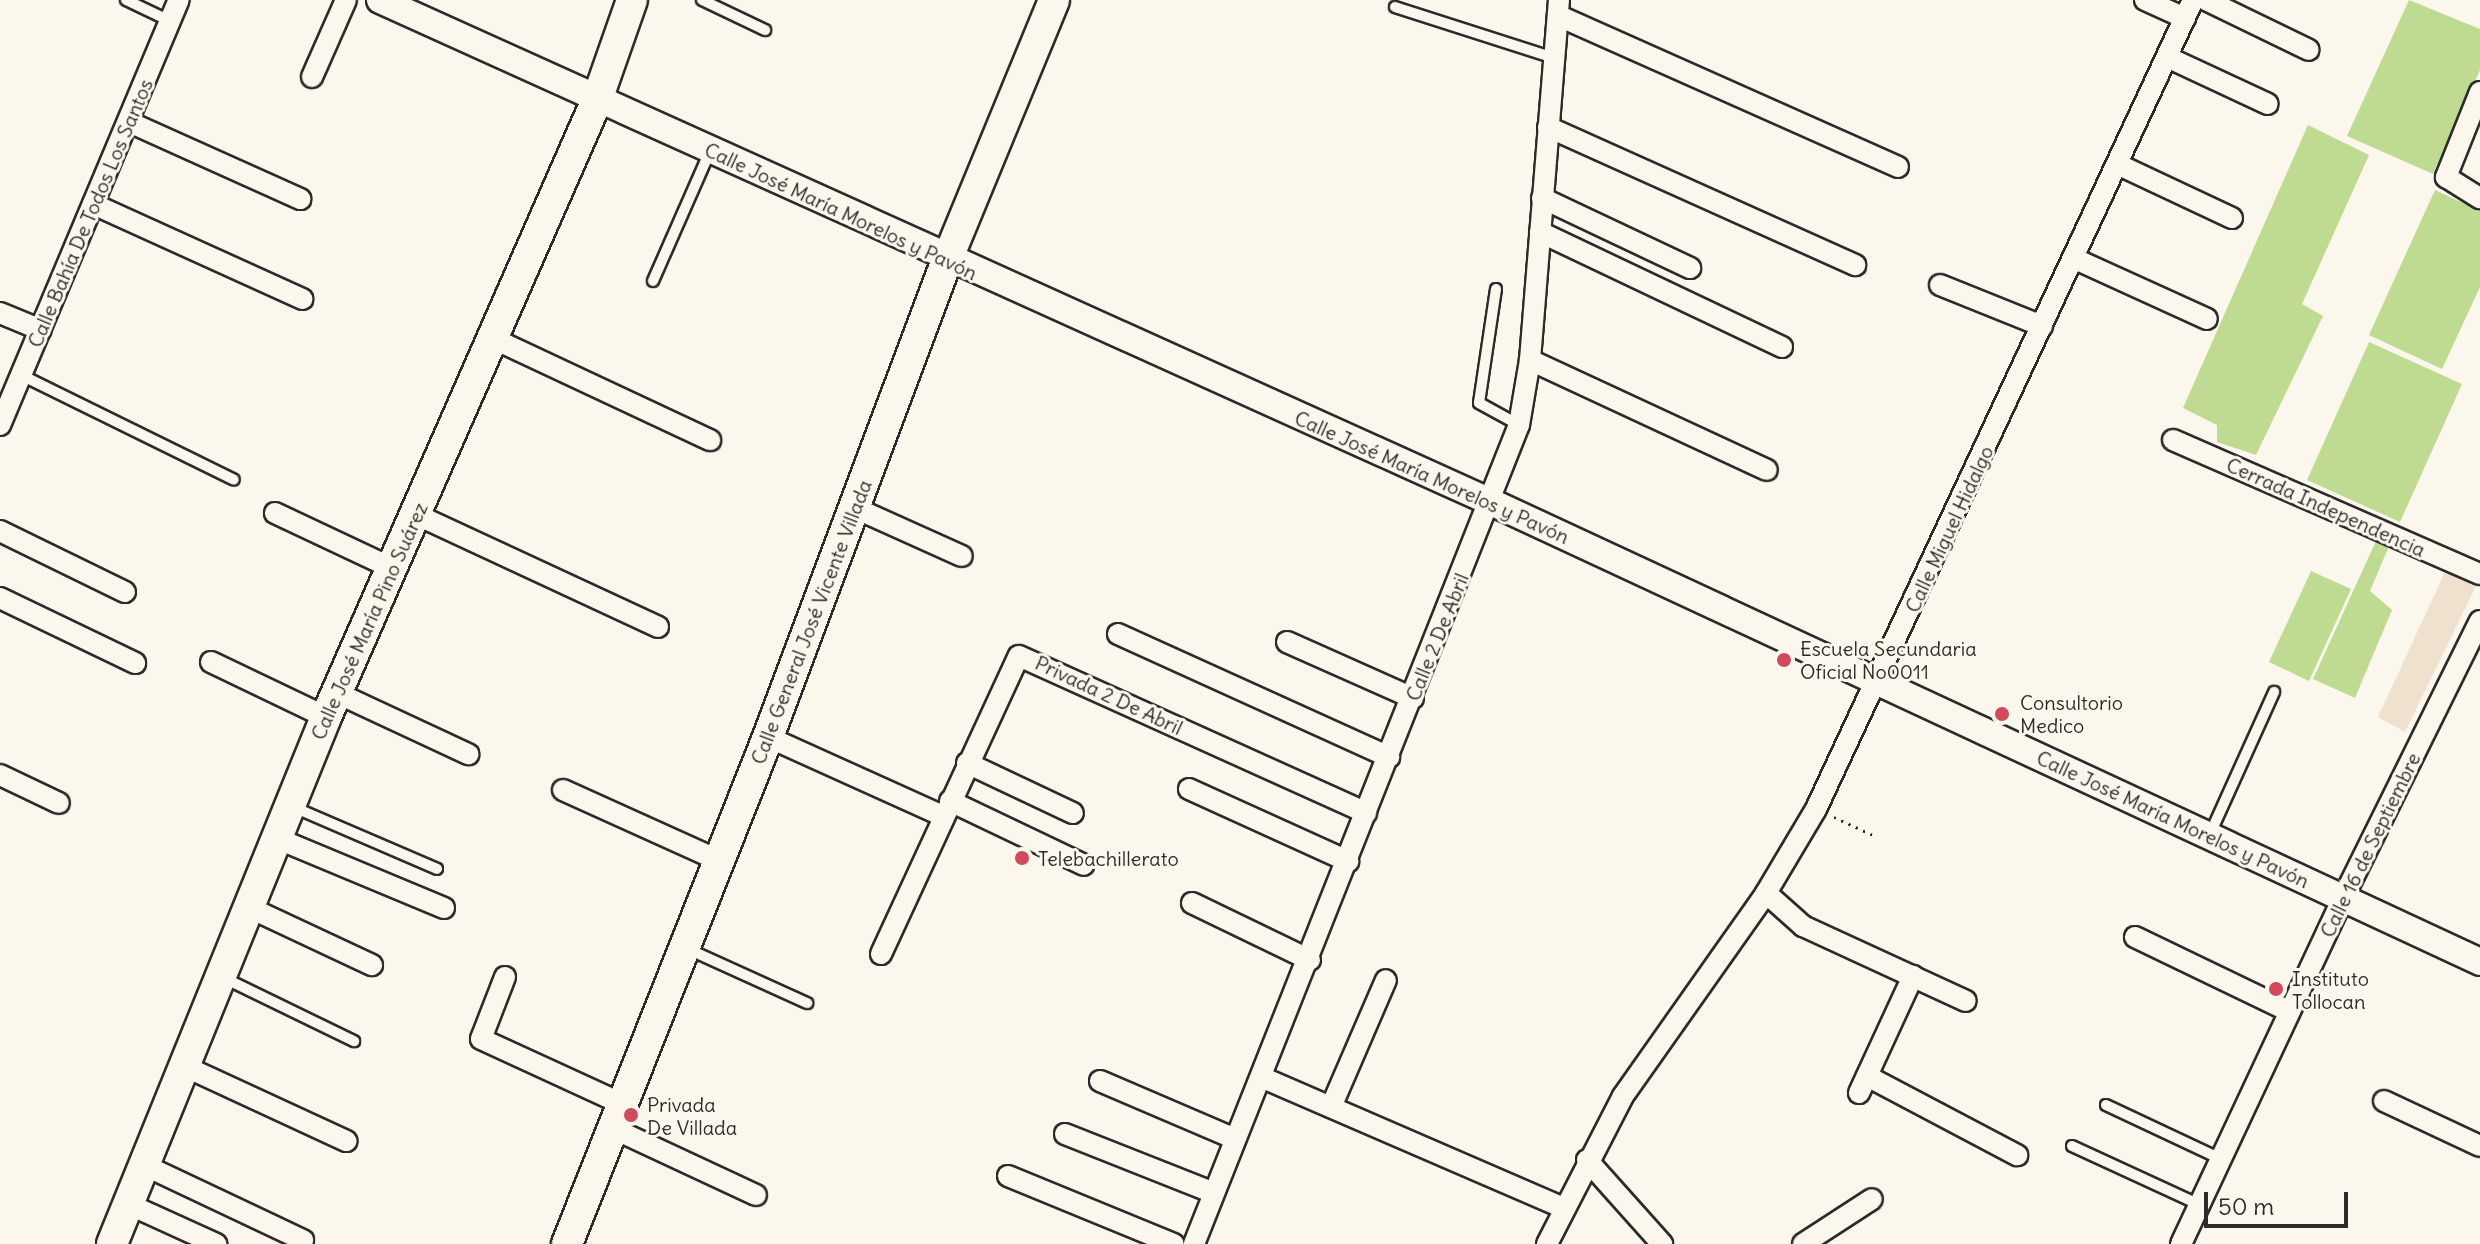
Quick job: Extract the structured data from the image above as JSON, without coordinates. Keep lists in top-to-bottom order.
{
  "streets": {
    "main road": ["Calle José María Pino Suárez", "Calle General José Vicente Villada"],
    "street": [
      "Calle José María Morelos y Pavón",
      "Calle Bahía De Todos Los Santos",
      "Cerrada Independencia",
      "Calle Miguel Hidalgo",
      "Calle 2 De Abril",
      "Privada 2 De Abril",
      "Calle 16 de Septiembre"
    ]
  },
  "crossings": [
    ["Calle José María Morelos y Pavón", "Calle Miguel Hidalgo"],
    ["Calle José María Morelos y Pavón", "Calle José María Pino Suárez"],
    ["Calle José María Morelos y Pavón", "Calle General José Vicente Villada"],
    ["Calle José María Morelos y Pavón", "Calle 2 De Abril"],
    ["Calle José María Morelos y Pavón", "Calle 16 de Septiembre"],
    ["Calle 2 De Abril", "Privada 2 De Abril"]
  ],
  "places": [
    "Escuela Secundaria Oficial No0011",
    "Consultorio Medico",
    "Telebachillerato",
    "Instituto Tollocan",
    "Privada De Villada"
  ],
  "scale_bar": "50 m"
}
